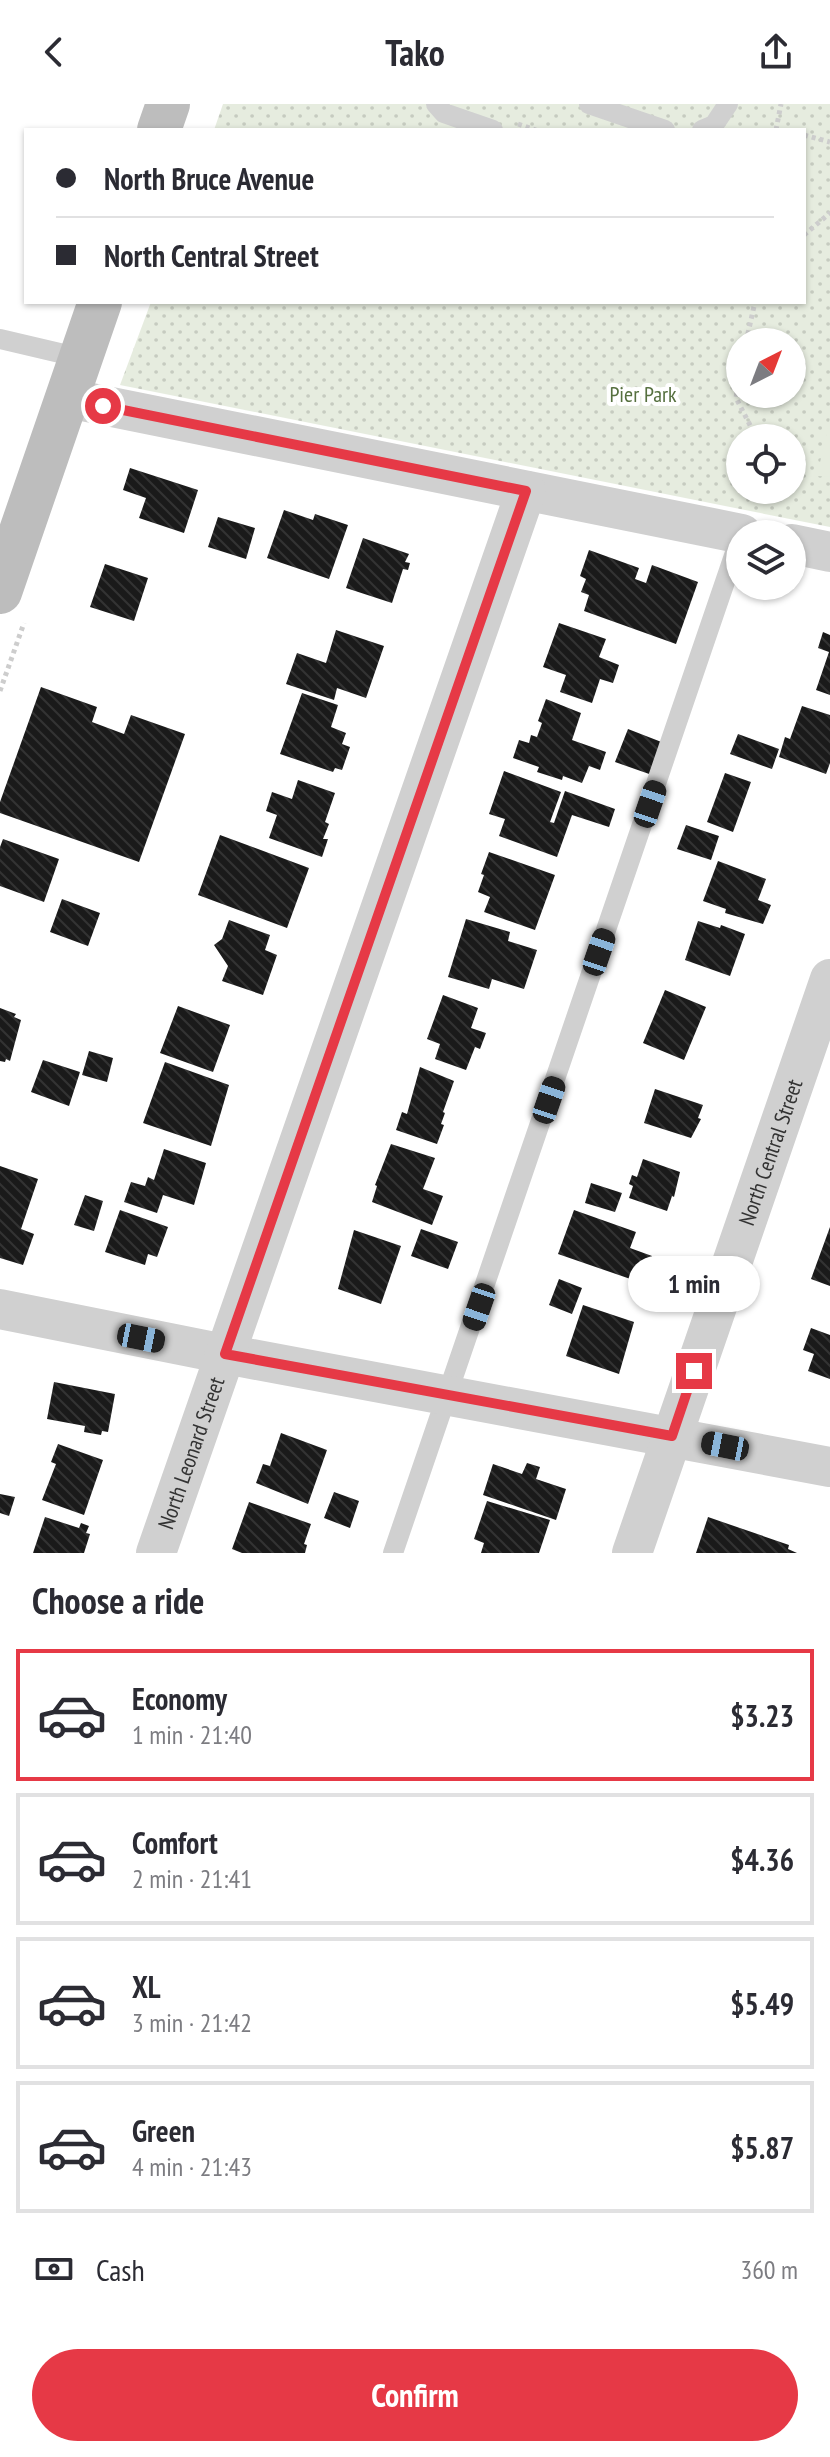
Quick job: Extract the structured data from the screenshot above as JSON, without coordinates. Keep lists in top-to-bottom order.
{
  "streets": {
    "street": ["North Central Street", "North Leonard Street"]
  },
  "parks": ["Pier Park"],
  "north": "top right",
  "page": {
    "header": "Tako",
    "banner": ["North Bruce Avenue", "North Central Street"],
    "bubble": "1 min",
    "heading": "Choose a ride",
    "list": [
      {
        "name": "Economy",
        "note": "1 min · 21:40",
        "value": "$3.23"
      },
      {
        "name": "Comfort",
        "note": "2 min · 21:41",
        "value": "$4.36"
      },
      {
        "name": "XL",
        "note": "3 min · 21:42",
        "value": "$5.49"
      },
      {
        "name": "Green",
        "note": "4 min · 21:43",
        "value": "$5.87"
      }
    ],
    "pay": ["Cash", "360 m"],
    "buttons": "Confirm"
  }
}
